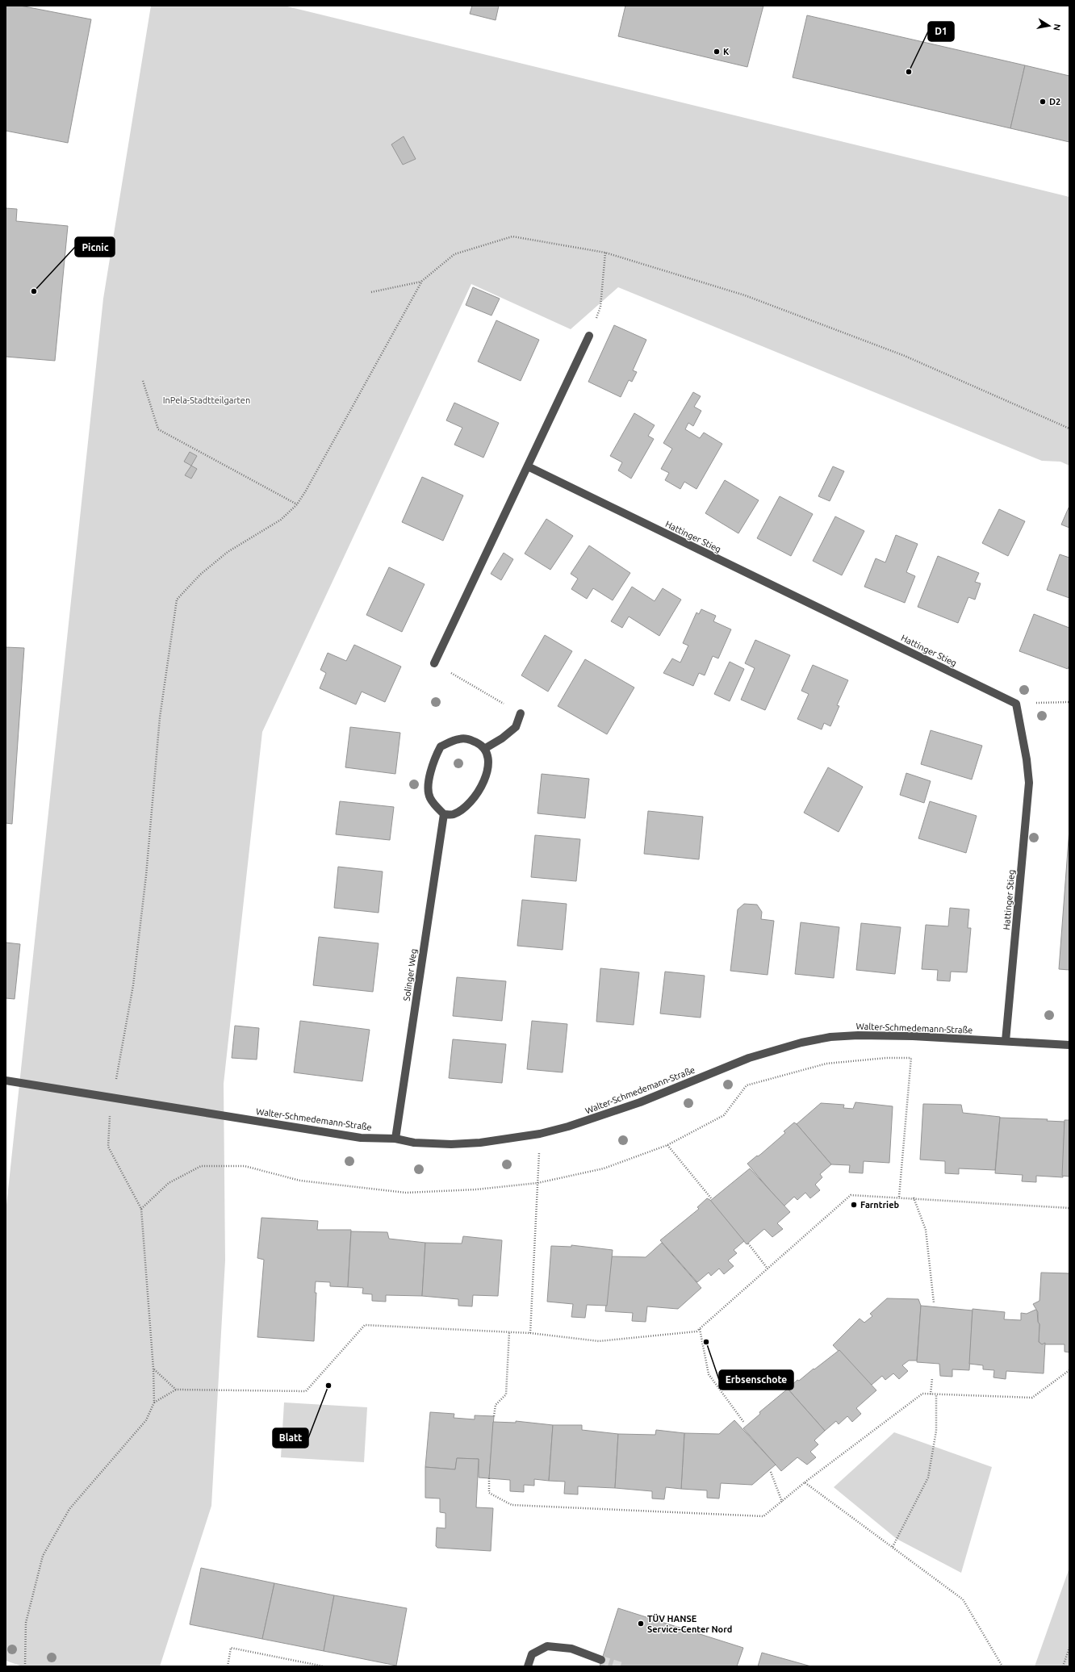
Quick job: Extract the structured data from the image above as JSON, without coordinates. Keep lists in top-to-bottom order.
{
  "streets": {
    "street": ["Hattinger Stieg", "Solinger Weg", "Walter-Schmedemann-Straße"]
  },
  "crossings": [
    ["Hattinger Stieg", "Walter-Schmedemann-Straße"],
    ["Solinger Weg", "Walter-Schmedemann-Straße"]
  ],
  "parks": ["InPela-Stadtteilgarten"],
  "places": [
    "K",
    "D1",
    "D2",
    "Picnic",
    "Farntrieb",
    "Erbsenschote",
    "Blatt",
    "TÜV HANSE Service-Center Nord"
  ],
  "north": "right"
}
